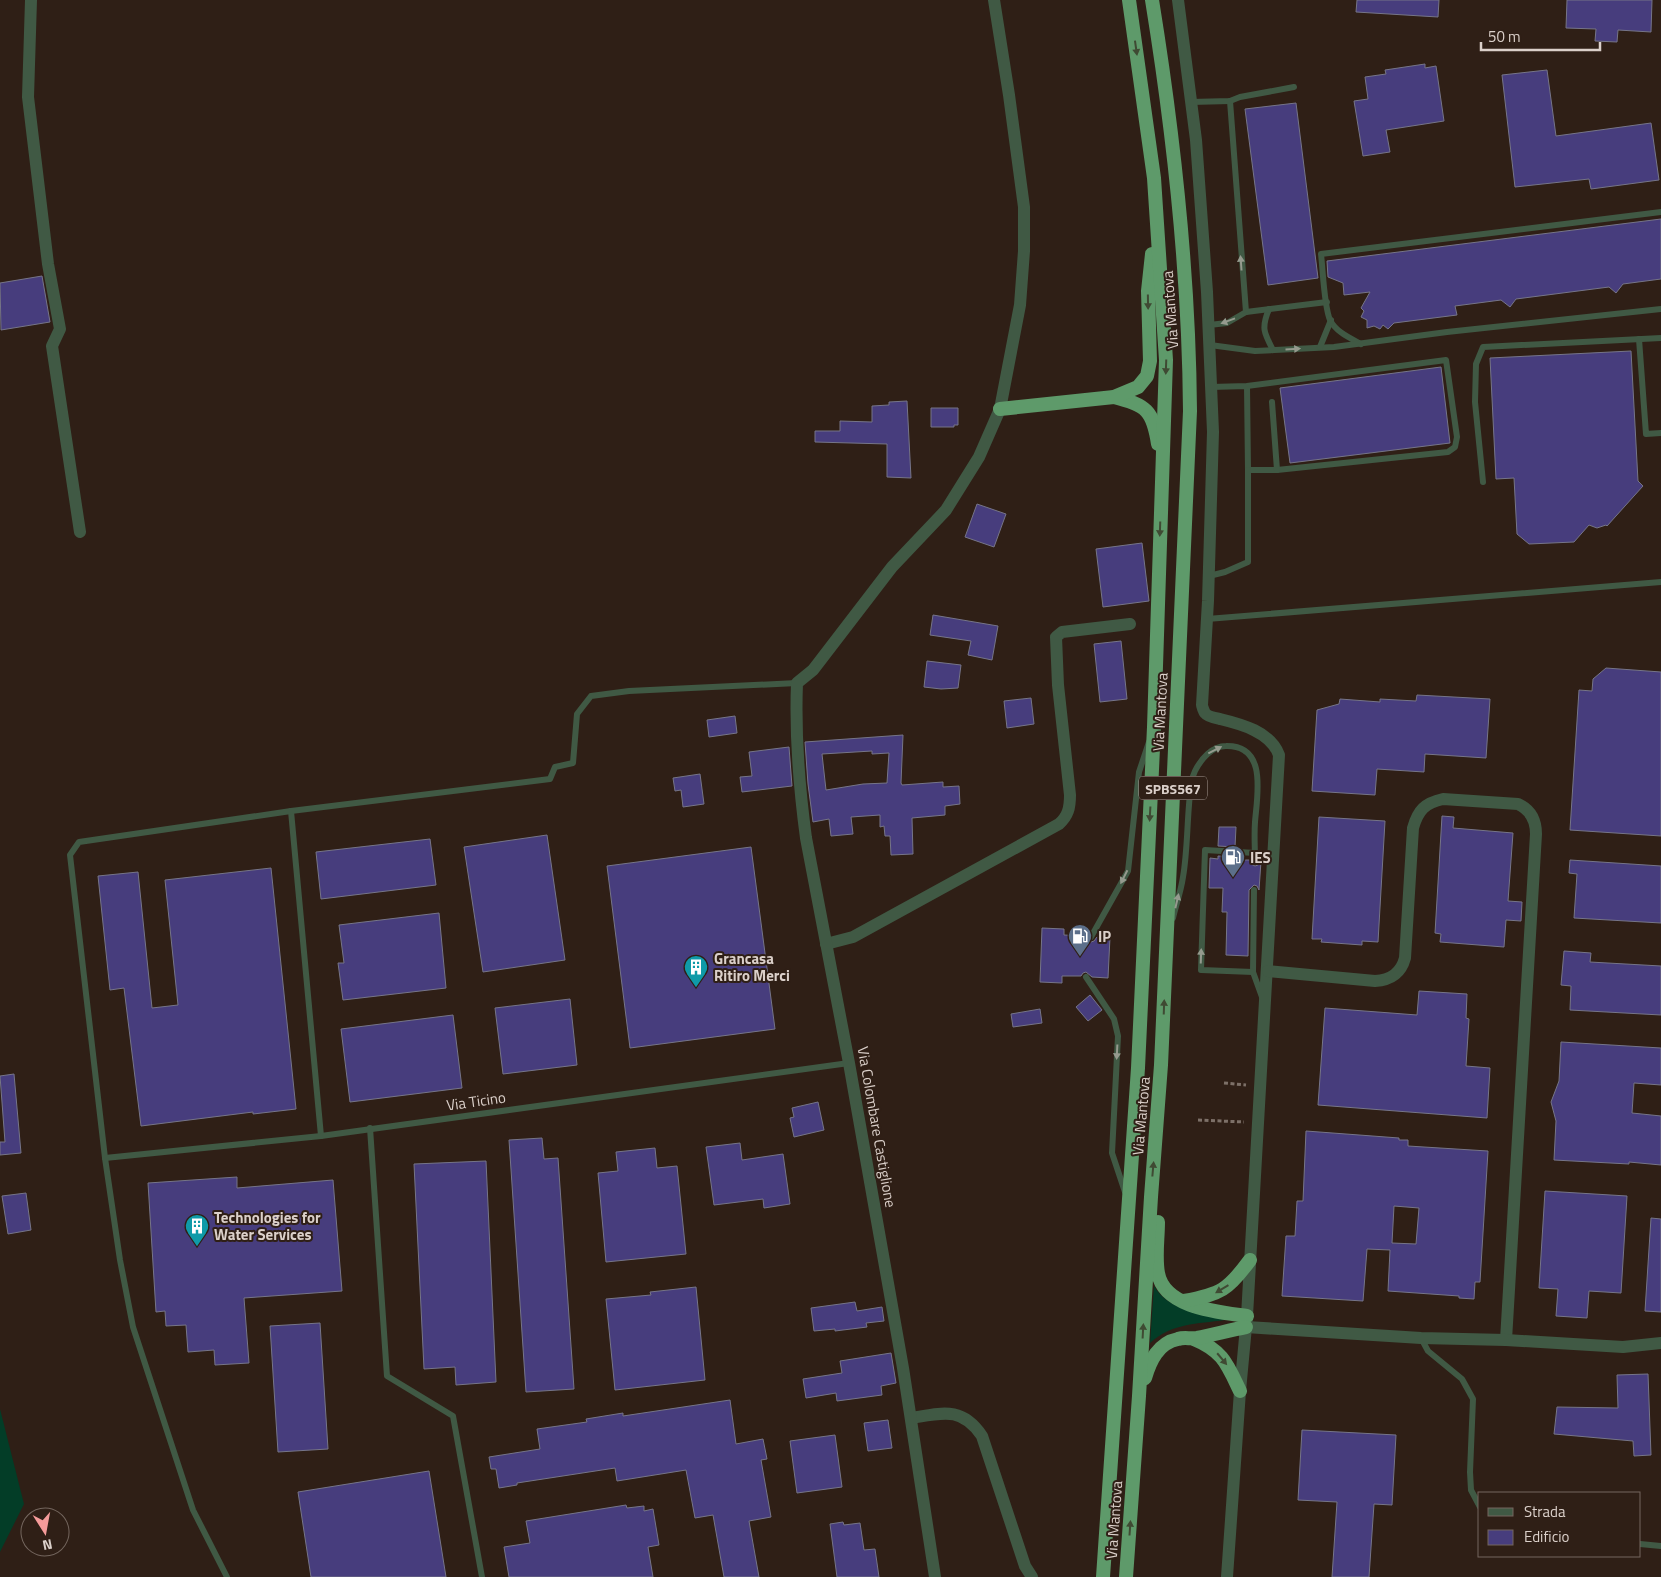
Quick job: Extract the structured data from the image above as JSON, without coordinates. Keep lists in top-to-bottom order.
{
  "streets": {
    "highway": ["Via Mantova", "SPBS567"],
    "street": ["Via Colombare Castiglione"],
    "lane": ["Via Ticino"]
  },
  "crossings": [
    ["Via Ticino", "Via Colombare Castiglione"]
  ],
  "places": {
    "fuel station": ["IES", "IP"],
    "building": ["Grancasa Ritiro Merci", "Technologies for Water Services"]
  },
  "legend": ["Strada", "Edificio"],
  "scale_bar": "50 m",
  "north": "bottom"
}
